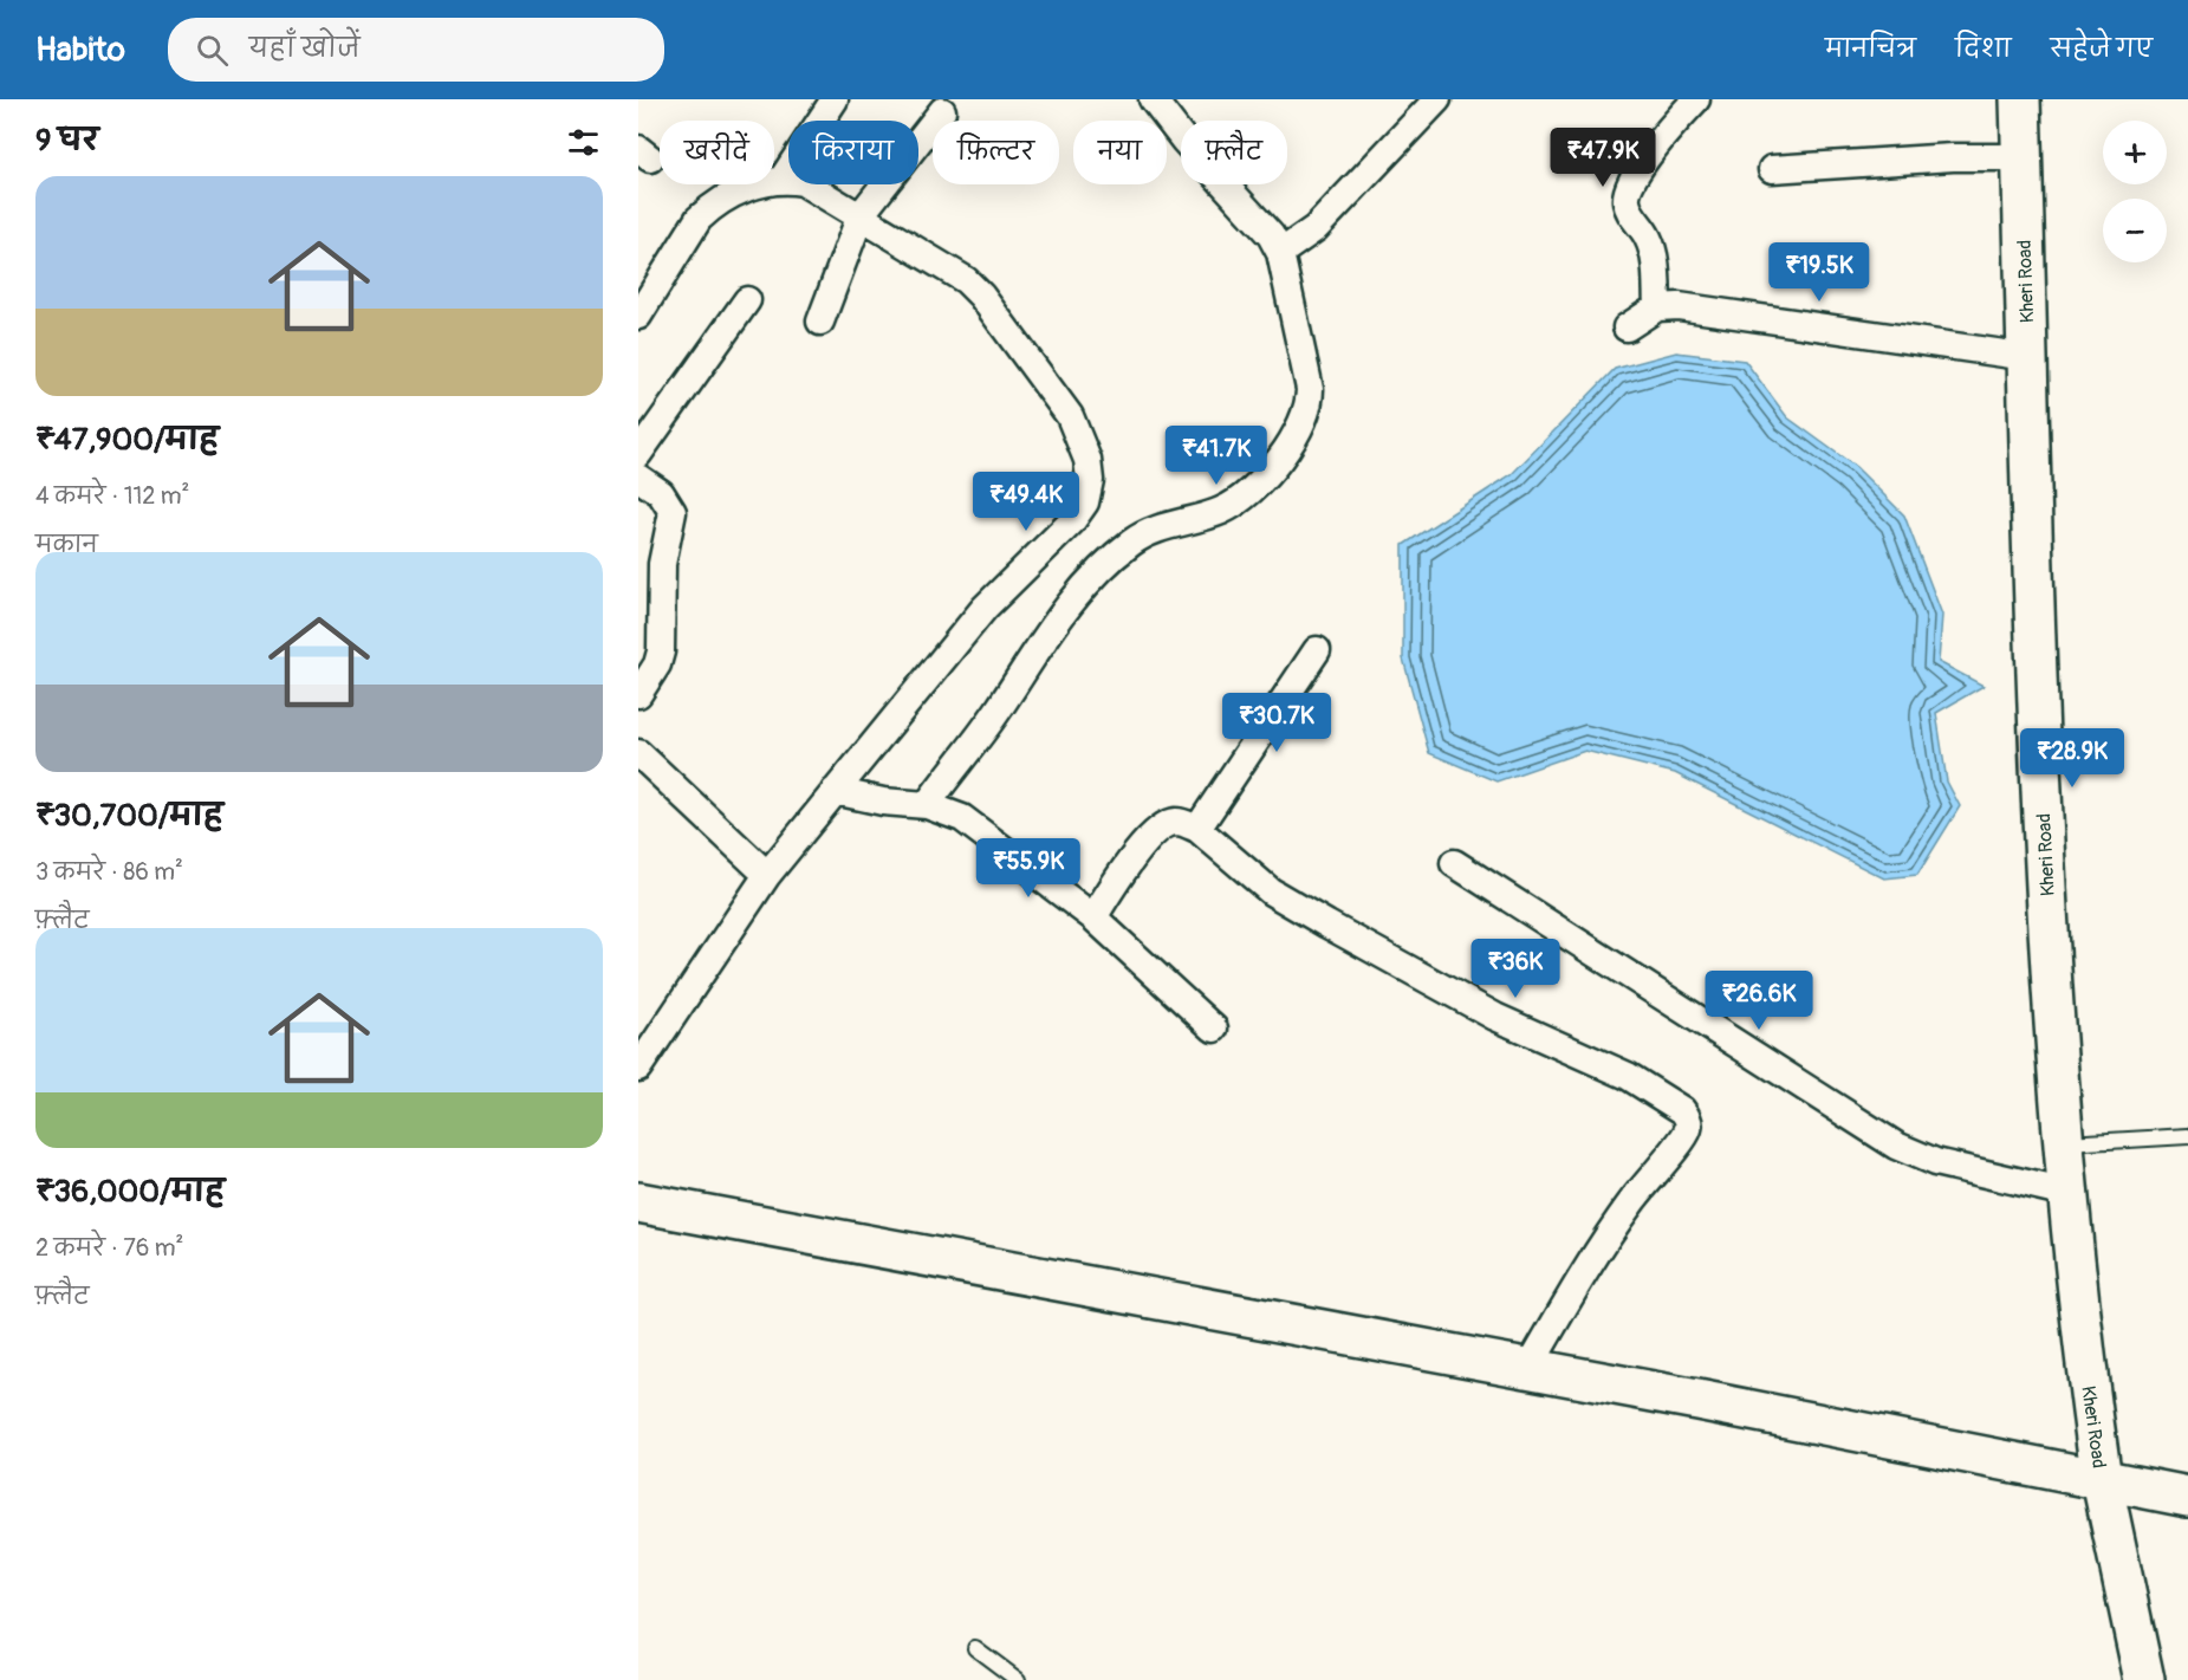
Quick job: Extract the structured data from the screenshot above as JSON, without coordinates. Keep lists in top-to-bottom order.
{
  "streets": {
    "main road": ["Kheri Road"]
  },
  "page": {
    "header": "Habito",
    "search": "यहाँ खोजें",
    "nav": ["मानचित्र", "दिशा", "सहेजे गए"],
    "heading": "9 घर",
    "map_buttons": ["+", "−"],
    "chip": [
      "खरीदें",
      "किराया",
      "फ़िल्टर",
      "नया",
      "फ़्लैट"
    ],
    "price": [
      "₹47.9K",
      "₹19.5K",
      "₹41.7K",
      "₹49.4K",
      "₹30.7K",
      "₹28.9K",
      "₹55.9K",
      "₹36K",
      "₹26.6K"
    ],
    "list": [
      {
        "name": "₹47,900/माह",
        "note": "4 कमरे · 112 m² · मकान"
      },
      {
        "name": "₹30,700/माह",
        "note": "3 कमरे · 86 m² · फ़्लैट"
      },
      {
        "name": "₹36,000/माह",
        "note": "2 कमरे · 76 m² · फ़्लैट"
      }
    ]
  }
}
